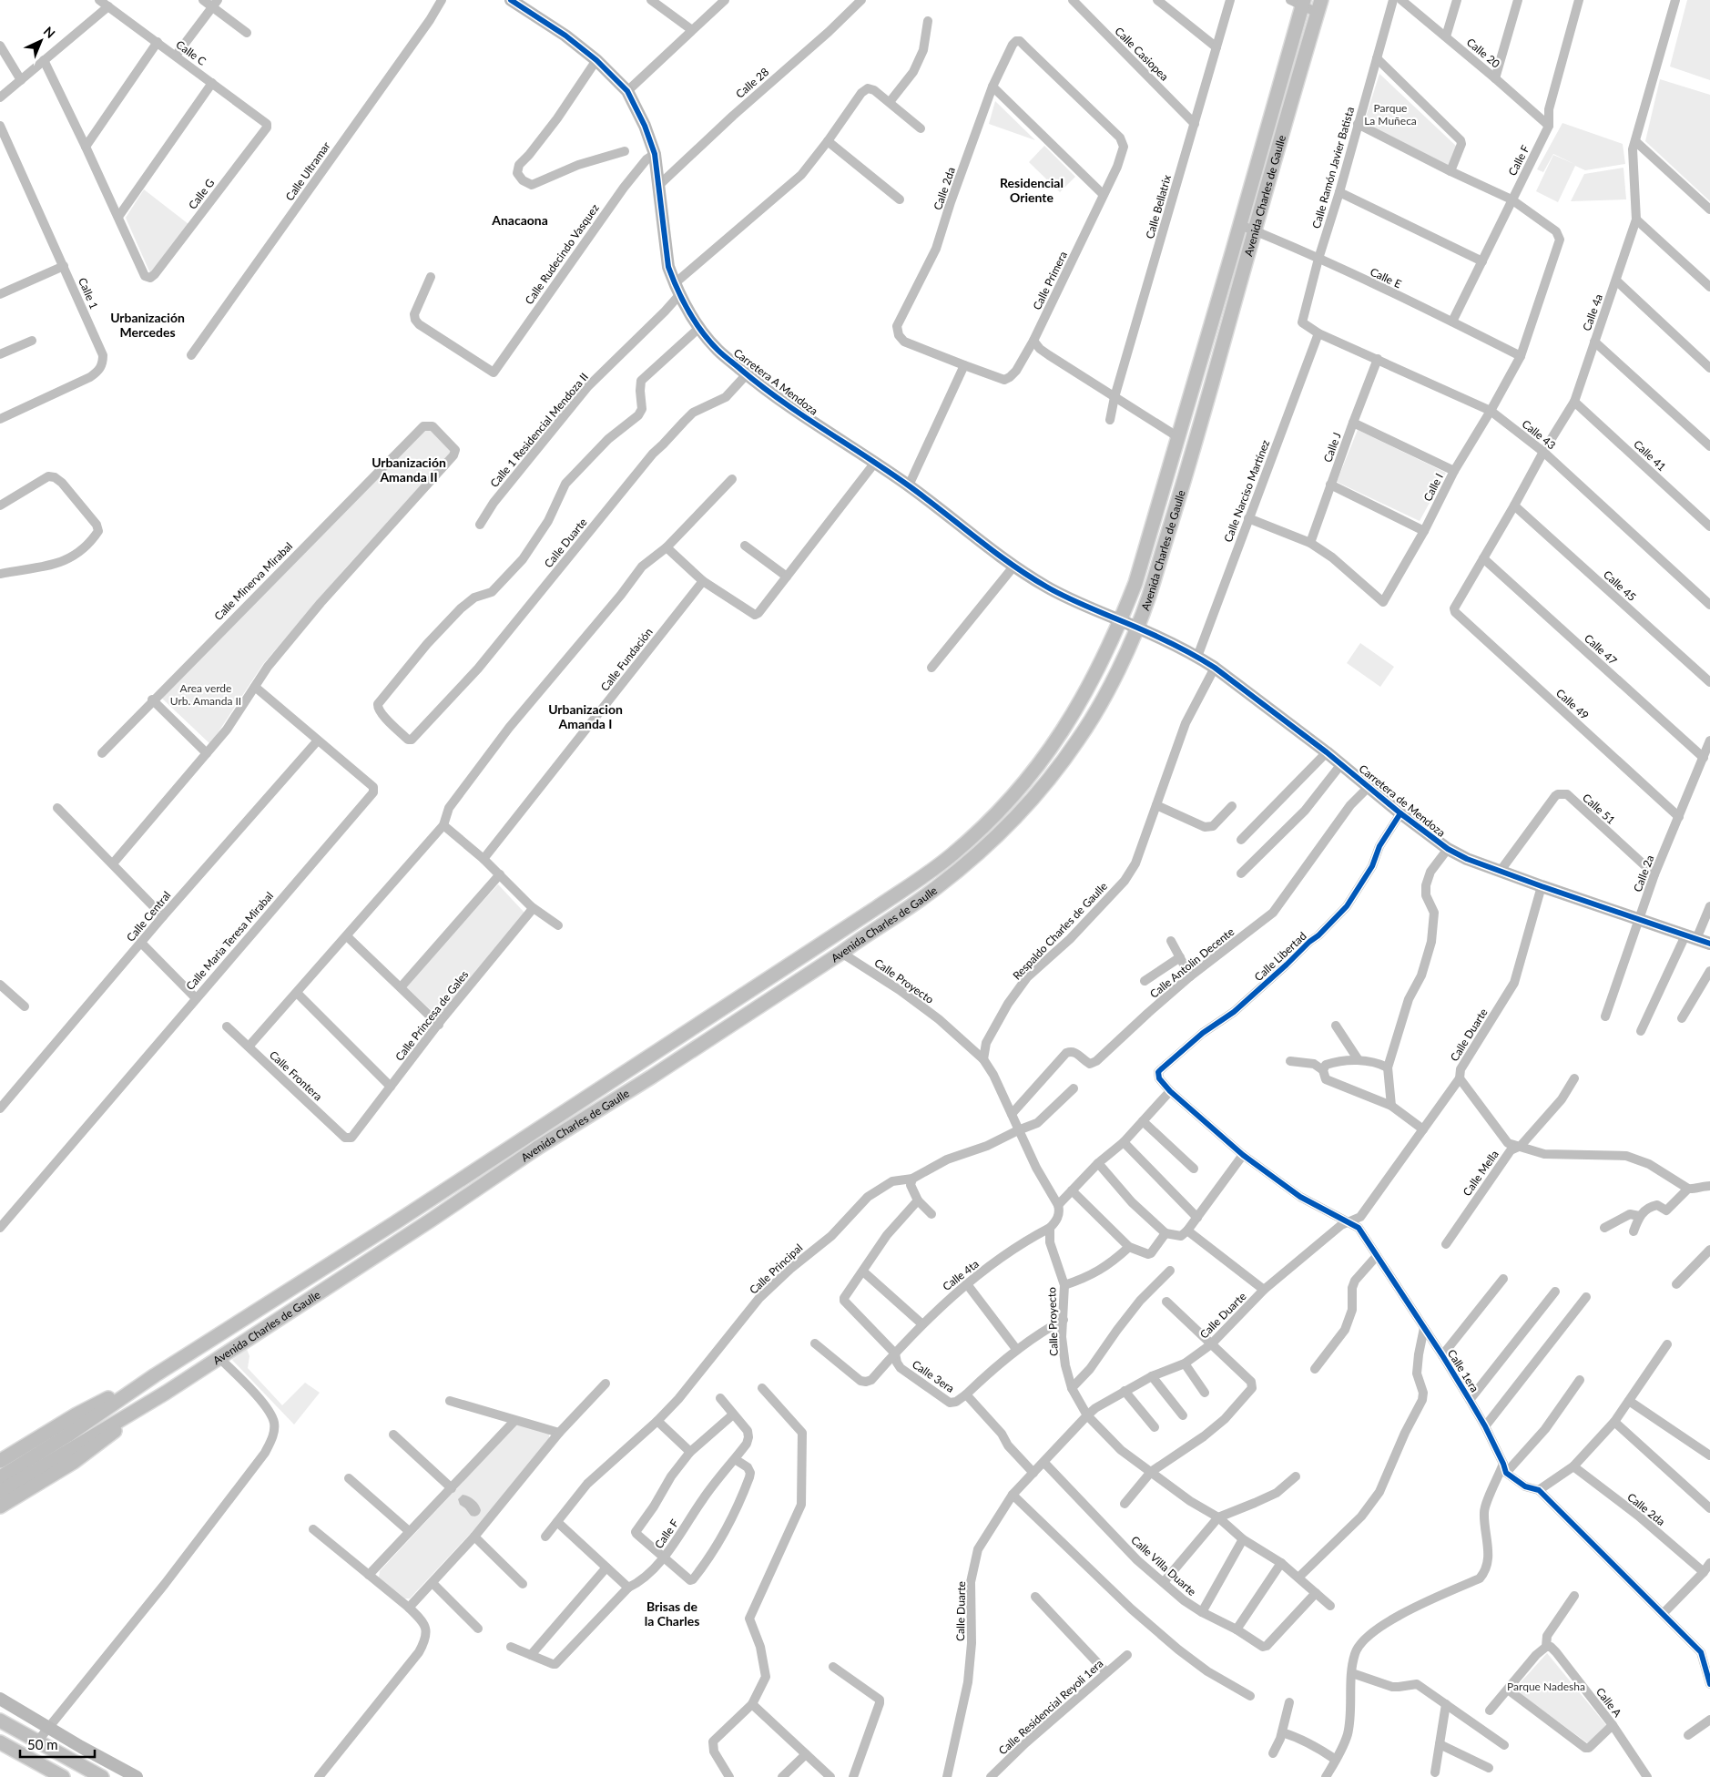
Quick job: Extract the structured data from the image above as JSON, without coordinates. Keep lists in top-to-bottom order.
{
  "streets": {
    "main road": ["Avenida Charles de Gaulle"],
    "street": [
      "Calle C",
      "Calle 20",
      "Calle Casiopea",
      "Calle 28",
      "Calle F",
      "Calle Ramón Javier Batista",
      "Calle Ultramar",
      "Calle 2da",
      "Calle G",
      "Calle Bellatrix",
      "Calle Rudecindo Vasquez",
      "Calle E",
      "Calle Primera",
      "Calle 1",
      "Calle 4a",
      "Carretera A Mendoza",
      "Calle 1 Residencial Mendoza II",
      "Calle 43",
      "Calle J",
      "Calle 41",
      "Calle I",
      "Calle Narciso Martínez",
      "Calle Duarte",
      "Calle Minerva Mirabal",
      "Calle 45",
      "Calle 47",
      "Calle Fundación",
      "Calle 49",
      "Carretera de Mendoza",
      "Calle 51",
      "Calle 2a",
      "Calle Central",
      "Respaldo Charles de Gaulle",
      "Calle Maria Teresa Mirabal",
      "Calle Libertad",
      "Calle Antolin Decente",
      "Calle Proyecto",
      "Calle Princesa de Gales",
      "Calle Frontera",
      "Calle Mella",
      "Calle Principal",
      "Calle 4ta",
      "Calle 1era",
      "Calle 3era",
      "Calle Villa Duarte",
      "Calle A",
      "Calle Residencial Reyoli 1era"
    ]
  },
  "crossings": [
    ["Calle C", "Calle G"],
    ["Calle 20", "Calle F"],
    ["Calle Casiopea", "Calle Bellatrix"],
    ["Calle 28", "Carretera A Mendoza"],
    ["Calle F", "Calle E"],
    ["Calle F", "Calle I"],
    ["Calle Ramón Javier Batista", "Calle E"],
    ["Calle Ramón Javier Batista", "Calle 43"],
    ["Calle Ramón Javier Batista", "Calle Narciso Martínez"],
    ["Calle 2da", "Calle Primera"],
    ["Avenida Charles de Gaulle", "Calle E"],
    ["Avenida Charles de Gaulle", "Carretera A Mendoza"],
    ["Avenida Charles de Gaulle", "Carretera de Mendoza"],
    ["Avenida Charles de Gaulle", "Calle Proyecto"],
    ["Calle Rudecindo Vasquez", "Carretera A Mendoza"],
    ["Calle E", "Calle I"],
    ["Calle 4a", "Calle 43"],
    ["Calle 4a", "Calle 41"],
    ["Calle 4a", "Calle 45"],
    ["Calle 4a", "Calle 47"],
    ["Calle 4a", "Calle 49"],
    ["Carretera A Mendoza", "Calle 1 Residencial Mendoza II"],
    ["Carretera A Mendoza", "Calle Duarte"],
    ["Carretera A Mendoza", "Carretera de Mendoza"],
    ["Calle 43", "Calle J"],
    ["Calle 43", "Calle I"],
    ["Calle 43", "Calle Narciso Martínez"],
    ["Calle J", "Calle I"],
    ["Calle I", "Calle Narciso Martínez"],
    ["Calle Narciso Martínez", "Carretera de Mendoza"],
    ["Calle Duarte", "Carretera de Mendoza"],
    ["Calle Duarte", "Calle Proyecto"],
    ["Calle Duarte", "Calle 1era"],
    ["Calle Duarte", "Calle 3era"],
    ["Calle Duarte", "Calle Villa Duarte"],
    ["Calle Minerva Mirabal", "Calle Maria Teresa Mirabal"],
    ["Calle 47", "Calle 2a"],
    ["Calle 49", "Calle 2a"],
    ["Carretera de Mendoza", "Calle 51"],
    ["Carretera de Mendoza", "Calle 2a"],
    ["Carretera de Mendoza", "Respaldo Charles de Gaulle"],
    ["Carretera de Mendoza", "Calle Libertad"],
    ["Carretera de Mendoza", "Calle Antolin Decente"],
    ["Calle 51", "Calle 2a"],
    ["Calle Central", "Calle Maria Teresa Mirabal"],
    ["Respaldo Charles de Gaulle", "Calle Proyecto"],
    ["Calle Libertad", "Calle 1era"],
    ["Calle Antolin Decente", "Calle Proyecto"],
    ["Calle Proyecto", "Calle Principal"],
    ["Calle Proyecto", "Calle 4ta"],
    ["Calle Proyecto", "Calle Villa Duarte"],
    ["Calle Princesa de Gales", "Calle Frontera"],
    ["Calle 4ta", "Calle 3era"]
  ],
  "districts": [
    "Residencial Oriente",
    "Anacaona",
    "Urbanización Mercedes",
    "Urbanización Amanda II",
    "Urbanizacion Amanda I",
    "Brisas de la Charles"
  ],
  "parks": ["Parque La Muñeca", "Area verde Urb. Amanda II", "Parque Nadesha"],
  "scale_bar": "50 m",
  "north": "top right"
}
